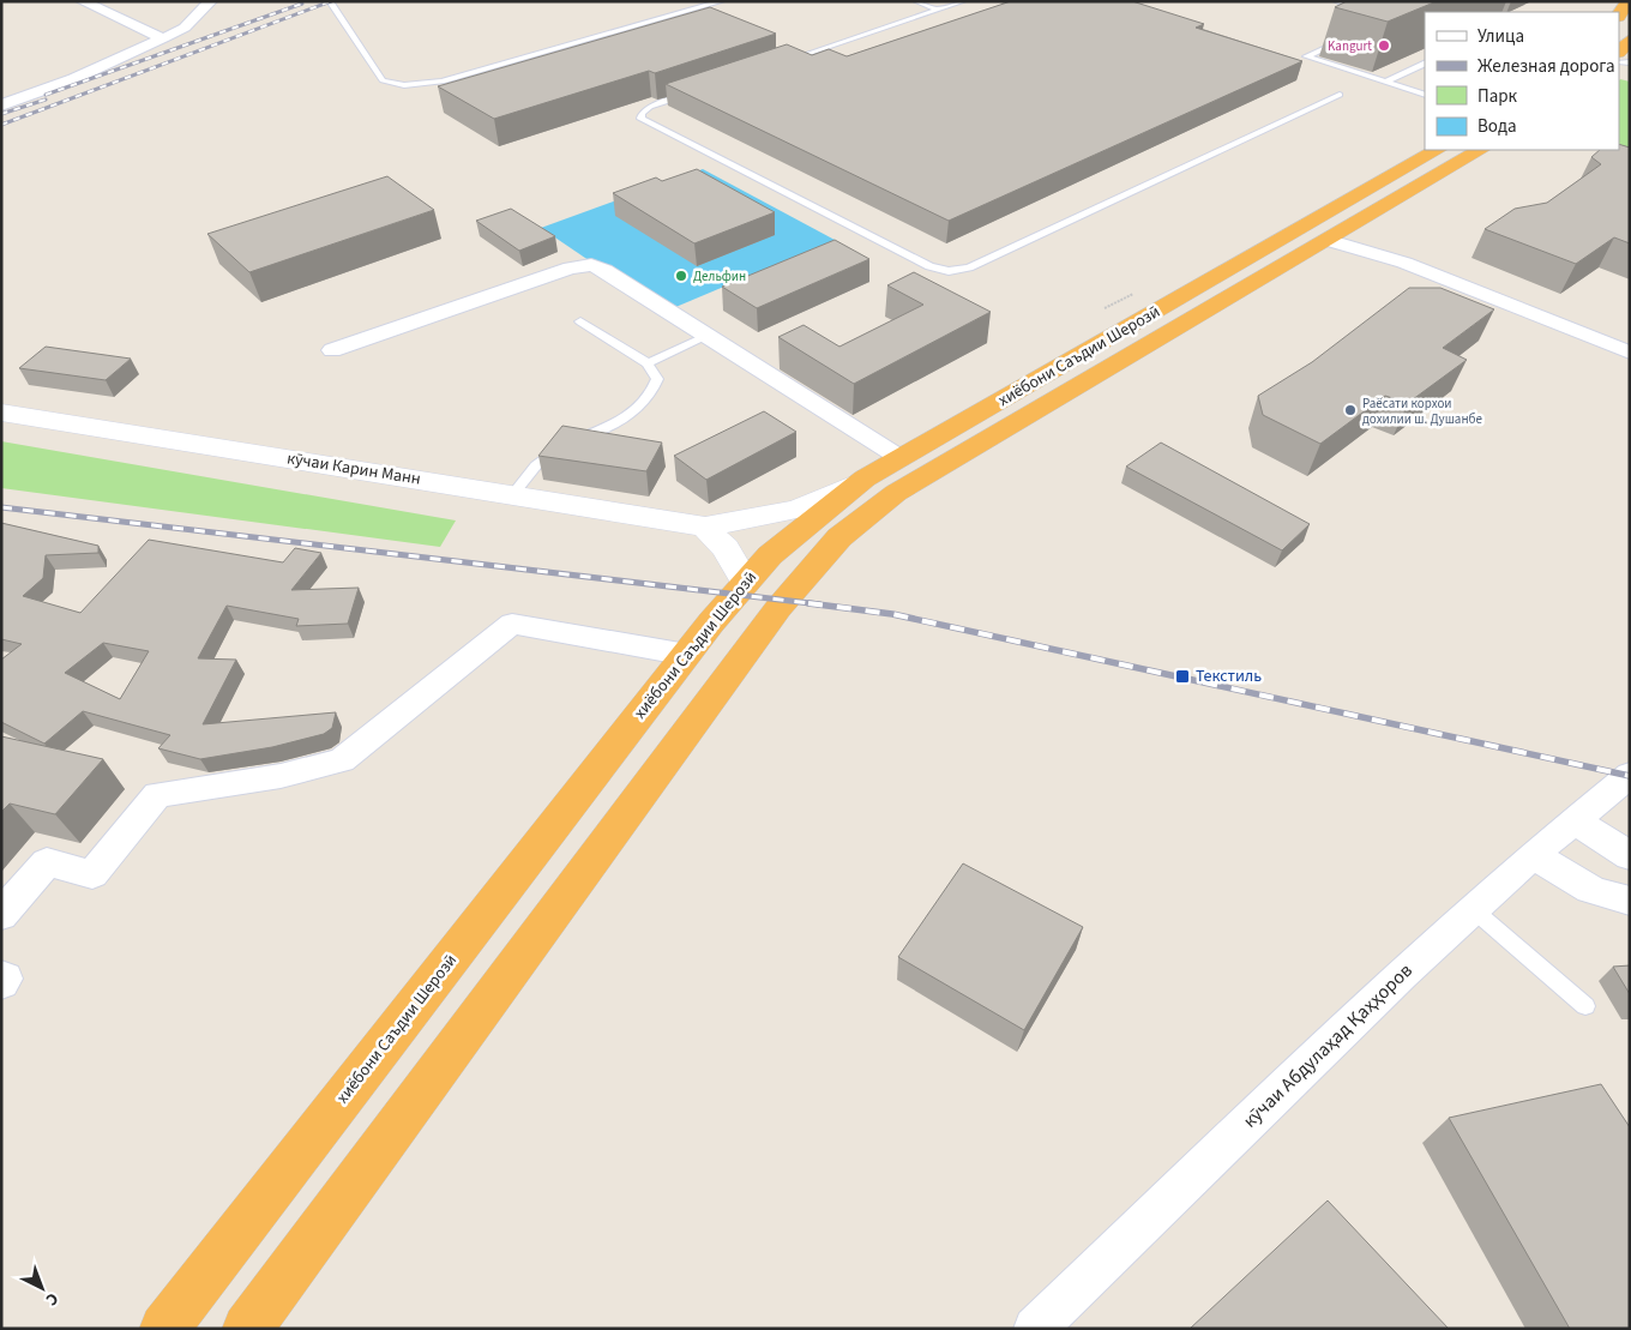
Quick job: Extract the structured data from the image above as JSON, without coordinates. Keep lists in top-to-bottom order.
{
  "streets": {
    "highway": ["хиёбони Саъдии Шерозӣ"],
    "street": ["кӯчаи Карин Манн", "кӯчаи Абдулаҳад Қаҳҳоров"]
  },
  "crossings": [
    ["хиёбони Саъдии Шерозӣ", "кӯчаи Карин Манн"]
  ],
  "places": {
    "other": ["Kangurt", "Дельфин", "Раёсати корхои дохилии ш. Душанбе"],
    "transit": ["Текстиль"]
  },
  "legend": [
    "Улица",
    "Железная дорога",
    "Парк",
    "Вода"
  ],
  "north": "bottom right"
}
